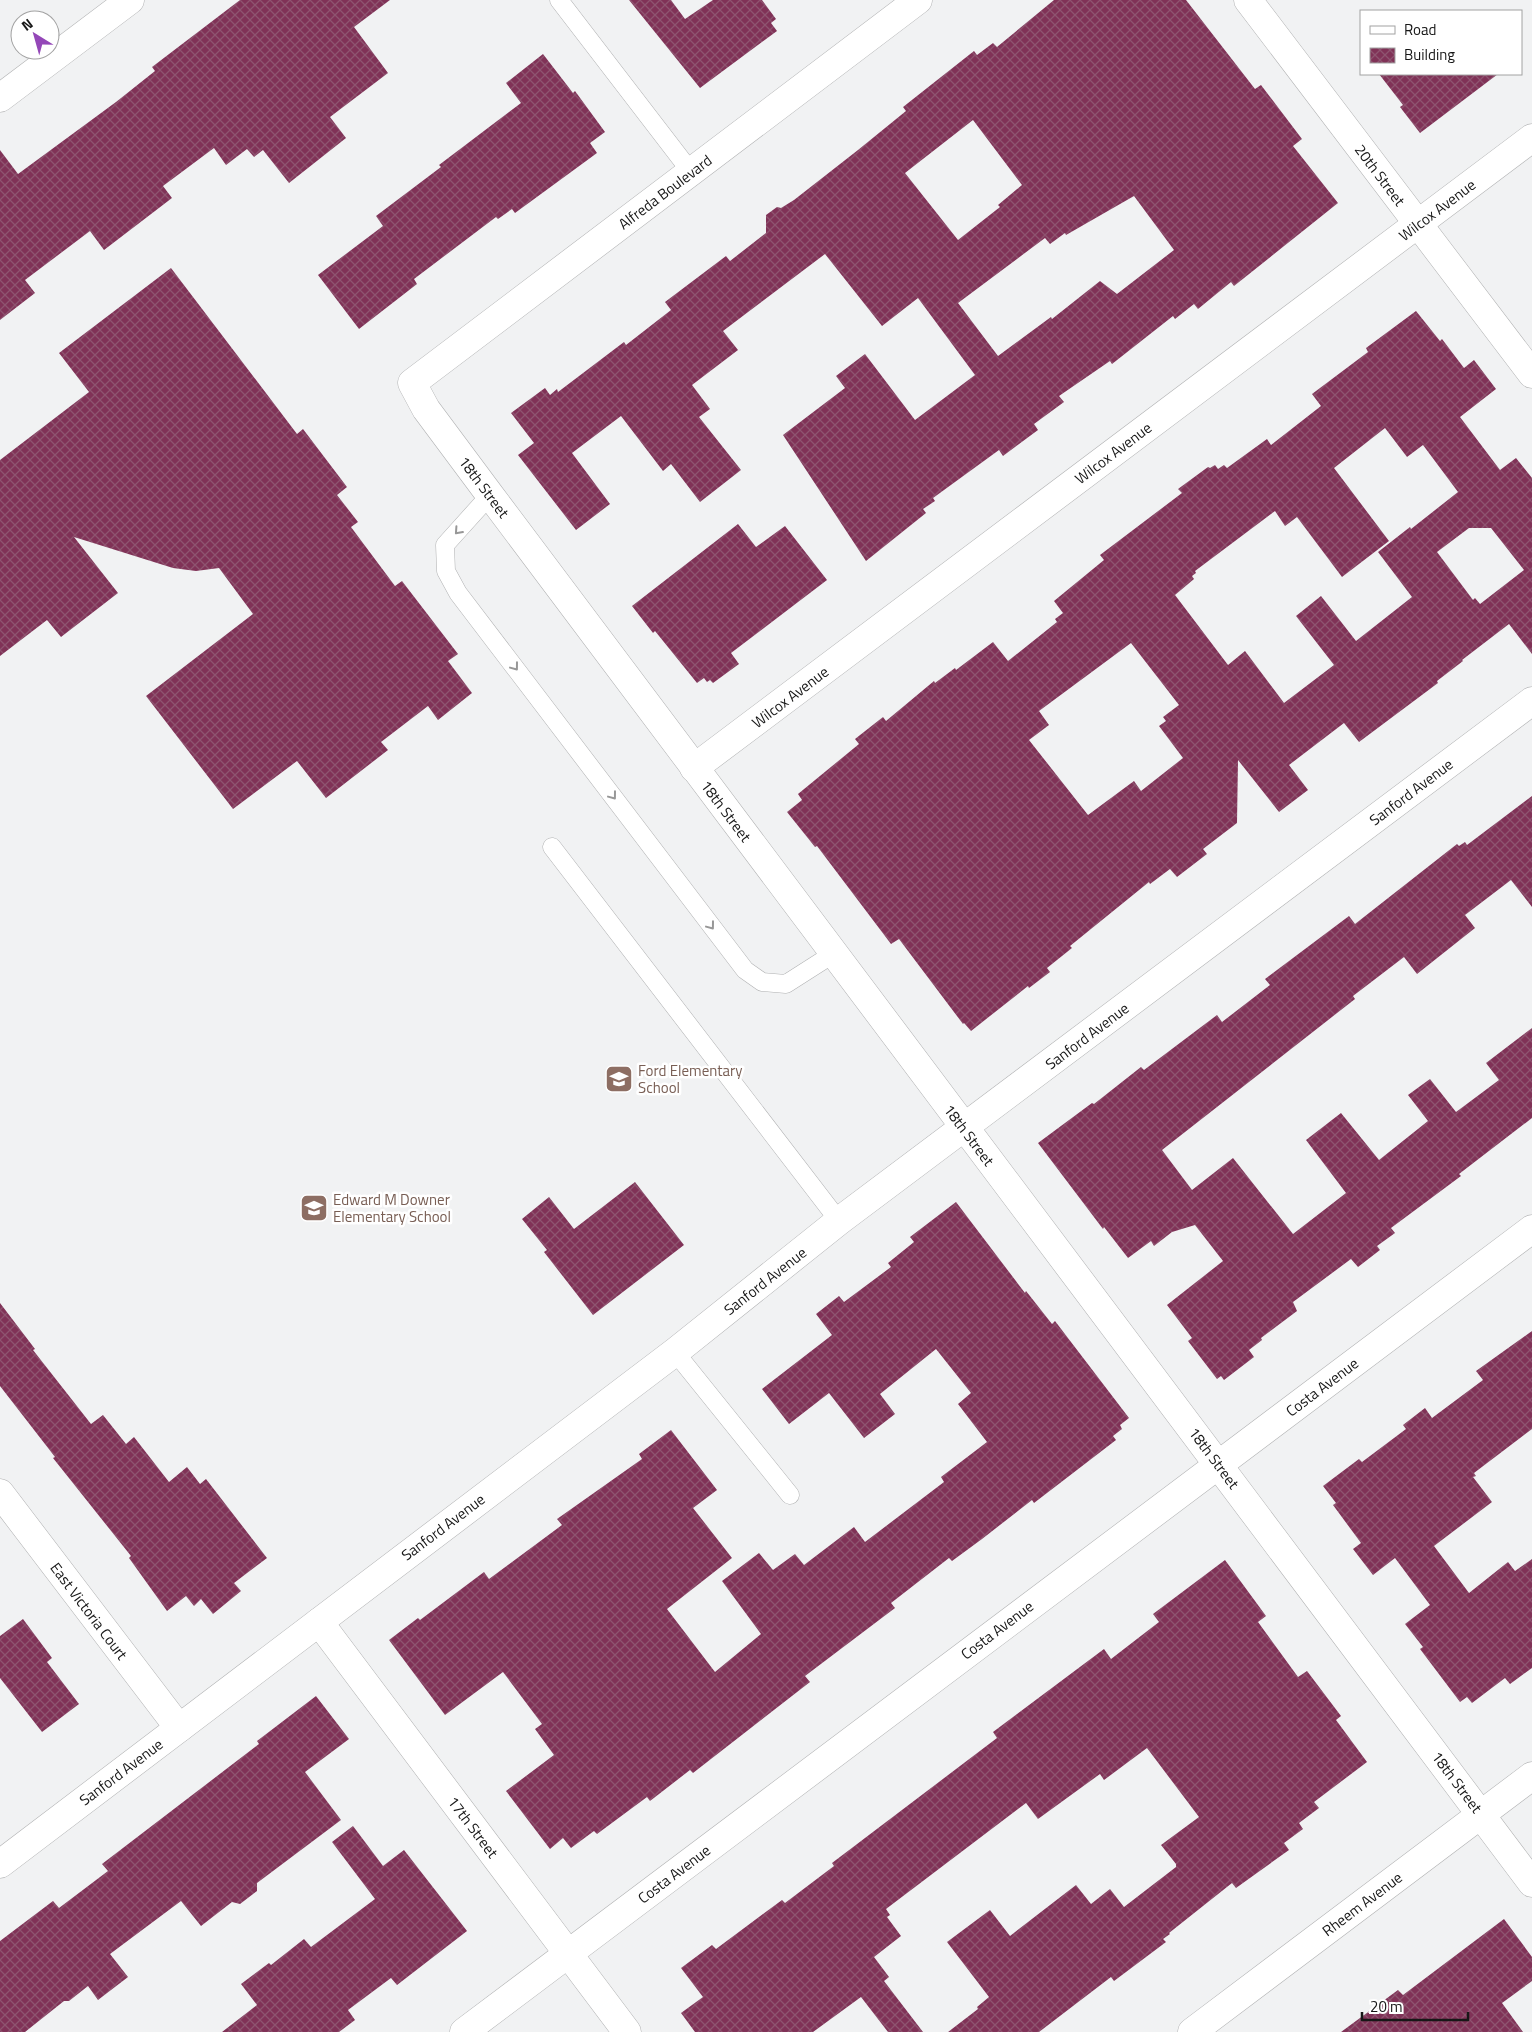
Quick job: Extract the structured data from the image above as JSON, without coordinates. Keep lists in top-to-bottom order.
{
  "streets": {
    "street": [
      "20th Street",
      "Alfreda Boulevard",
      "Wilcox Avenue",
      "18th Street",
      "Sanford Avenue",
      "Costa Avenue",
      "East Victoria Court",
      "17th Street",
      "Rheem Avenue"
    ]
  },
  "crossings": [
    ["20th Street", "Wilcox Avenue"],
    ["Alfreda Boulevard", "18th Street"],
    ["Wilcox Avenue", "18th Street"],
    ["18th Street", "Sanford Avenue"],
    ["18th Street", "Costa Avenue"],
    ["18th Street", "Rheem Avenue"],
    ["Sanford Avenue", "East Victoria Court"],
    ["Sanford Avenue", "17th Street"],
    ["Costa Avenue", "17th Street"]
  ],
  "places": {
    "school or university": ["Ford Elementary School", "Edward M Downer Elementary School"]
  },
  "legend": ["Road", "Building"],
  "scale_bar": "20 m",
  "north": "top left"
}
